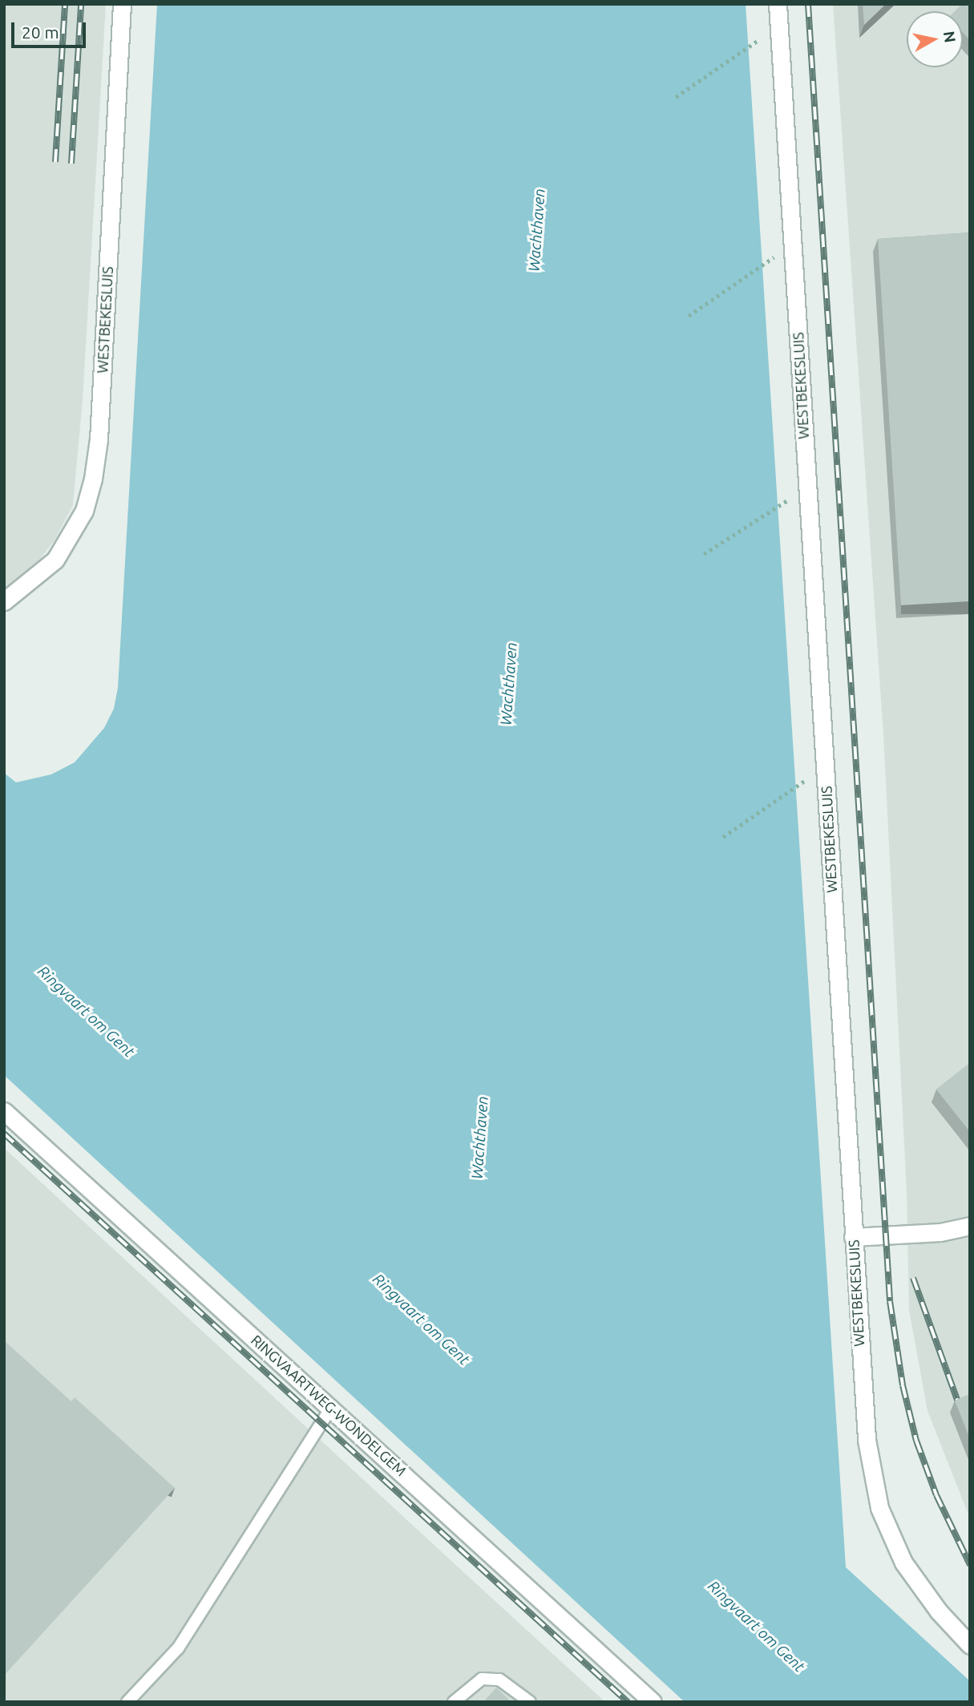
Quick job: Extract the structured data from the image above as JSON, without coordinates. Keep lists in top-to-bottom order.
{
  "streets": {
    "street": ["WESTBEKESLUIS", "RINGVAARTWEG-WONDELGEM"]
  },
  "water": ["Wachthaven", "Ringvaart om Gent"],
  "scale_bar": "20 m",
  "north": "right"
}
